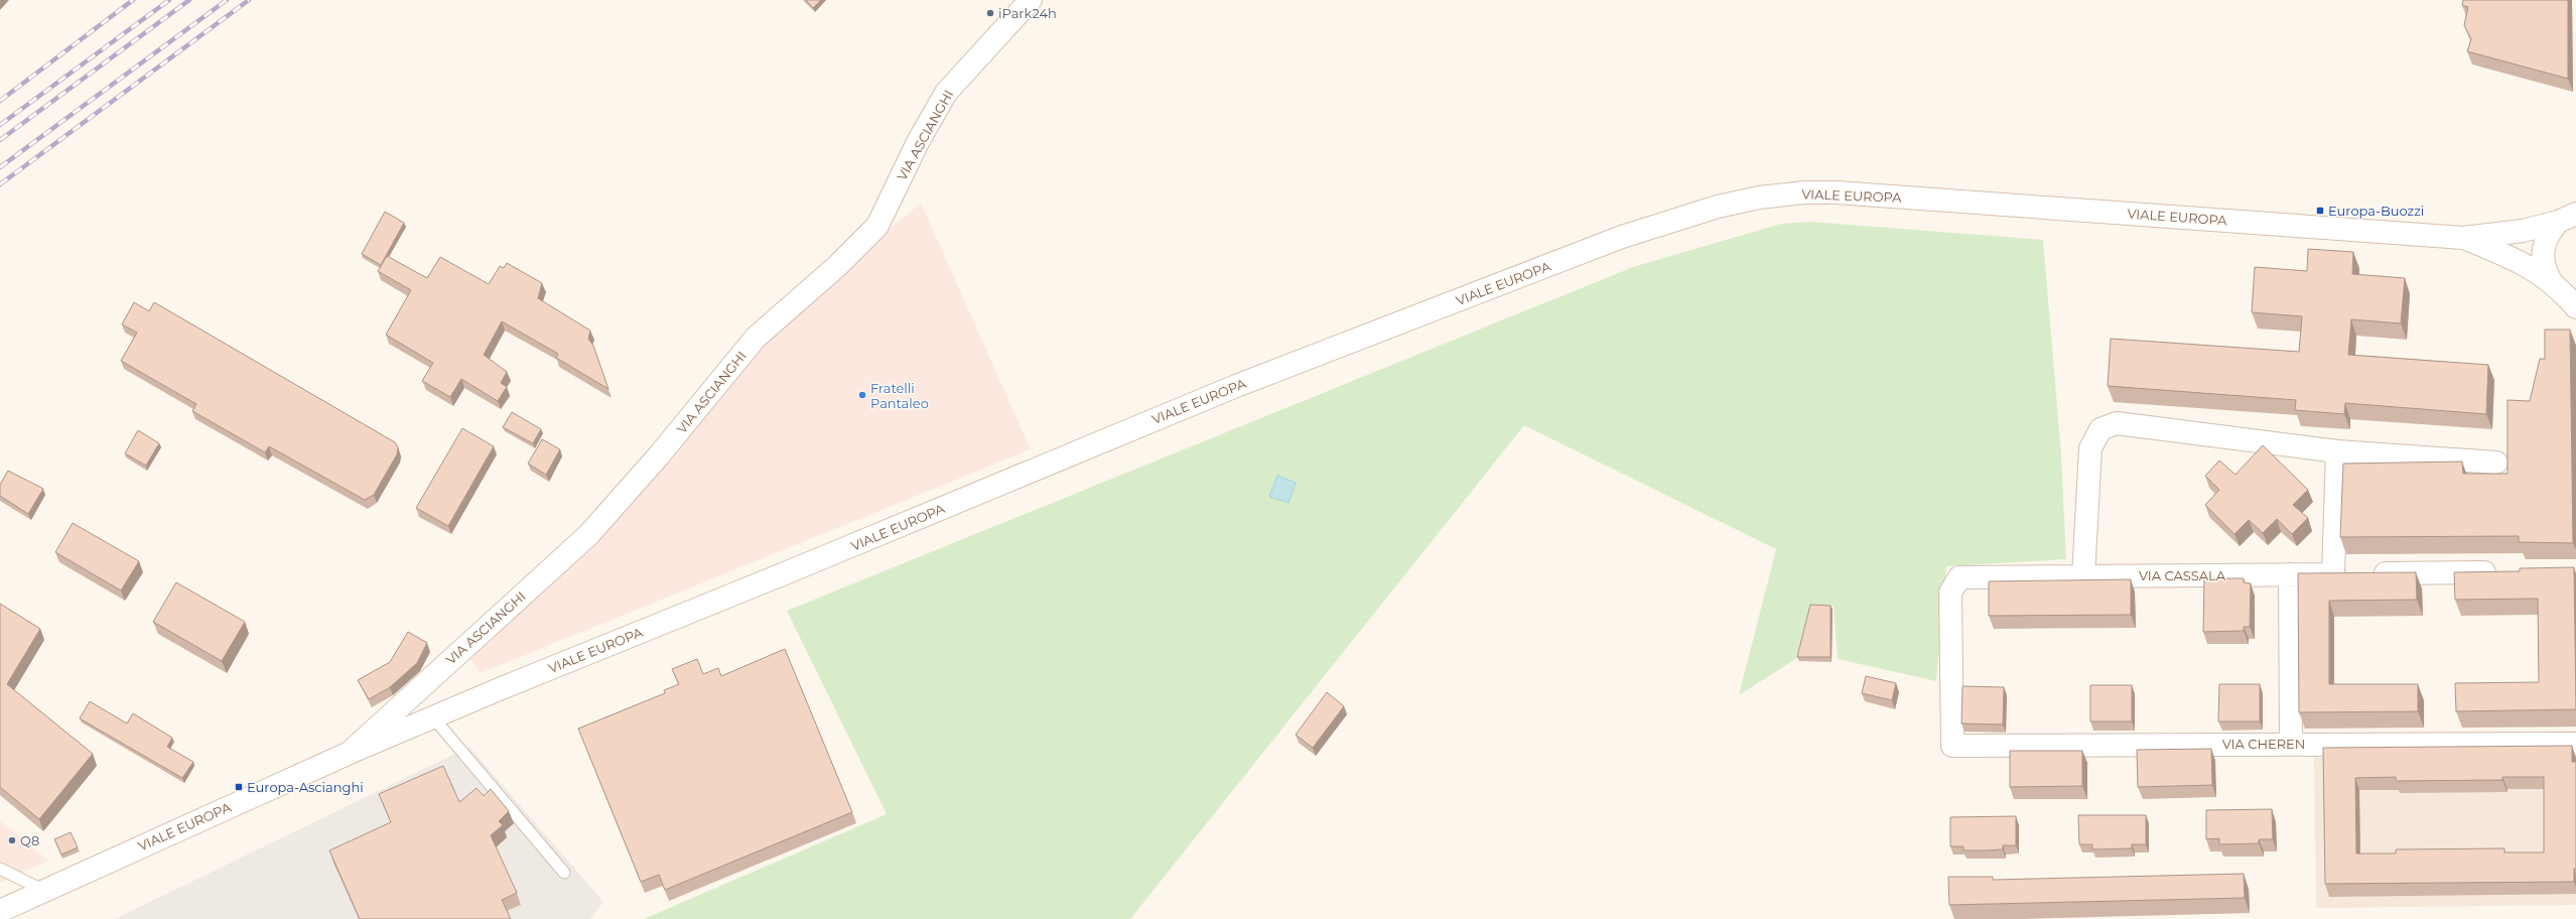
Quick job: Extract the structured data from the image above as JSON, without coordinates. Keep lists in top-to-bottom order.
{
  "streets": {
    "street": [
      "VIA ASCIANGHI",
      "VIALE EUROPA",
      "VIA CASSALA",
      "VIA CHEREN"
    ]
  },
  "crossings": [
    ["VIA ASCIANGHI", "VIALE EUROPA"],
    ["VIA CASSALA", "VIA CHEREN"]
  ],
  "places": {
    "other": ["iPark24h", "Fratelli Pantaleo", "Q8"],
    "transit": ["Europa-Buozzi", "Europa-Ascianghi"]
  }
}
